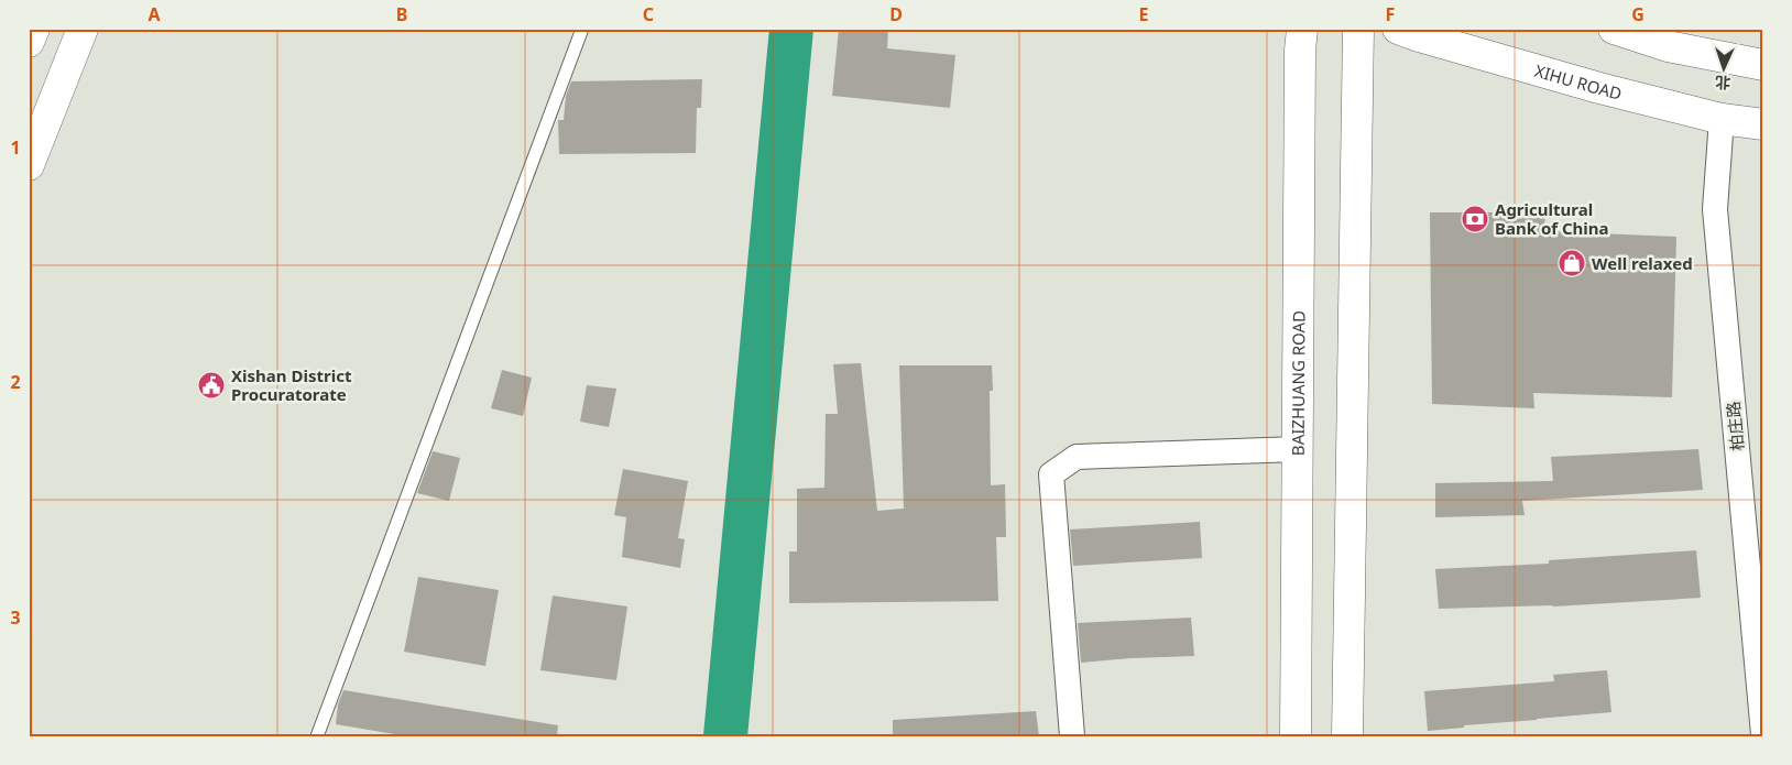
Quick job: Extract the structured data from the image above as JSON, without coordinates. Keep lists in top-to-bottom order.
{
  "streets": {
    "street": ["XIHU ROAD", "BAIZHUANG ROAD", "柏庄路"]
  },
  "crossings": [
    ["XIHU ROAD", "柏庄路"]
  ],
  "places": {
    "bank": ["Agricultural Bank of China"],
    "shop": ["Well relaxed"],
    "public building": ["Xishan District Procuratorate"]
  },
  "north": "bottom",
  "grid": {
    "columns": [
      "A",
      "B",
      "C",
      "D",
      "E",
      "F",
      "G"
    ],
    "rows": ["1", "2", "3"]
  }
}
